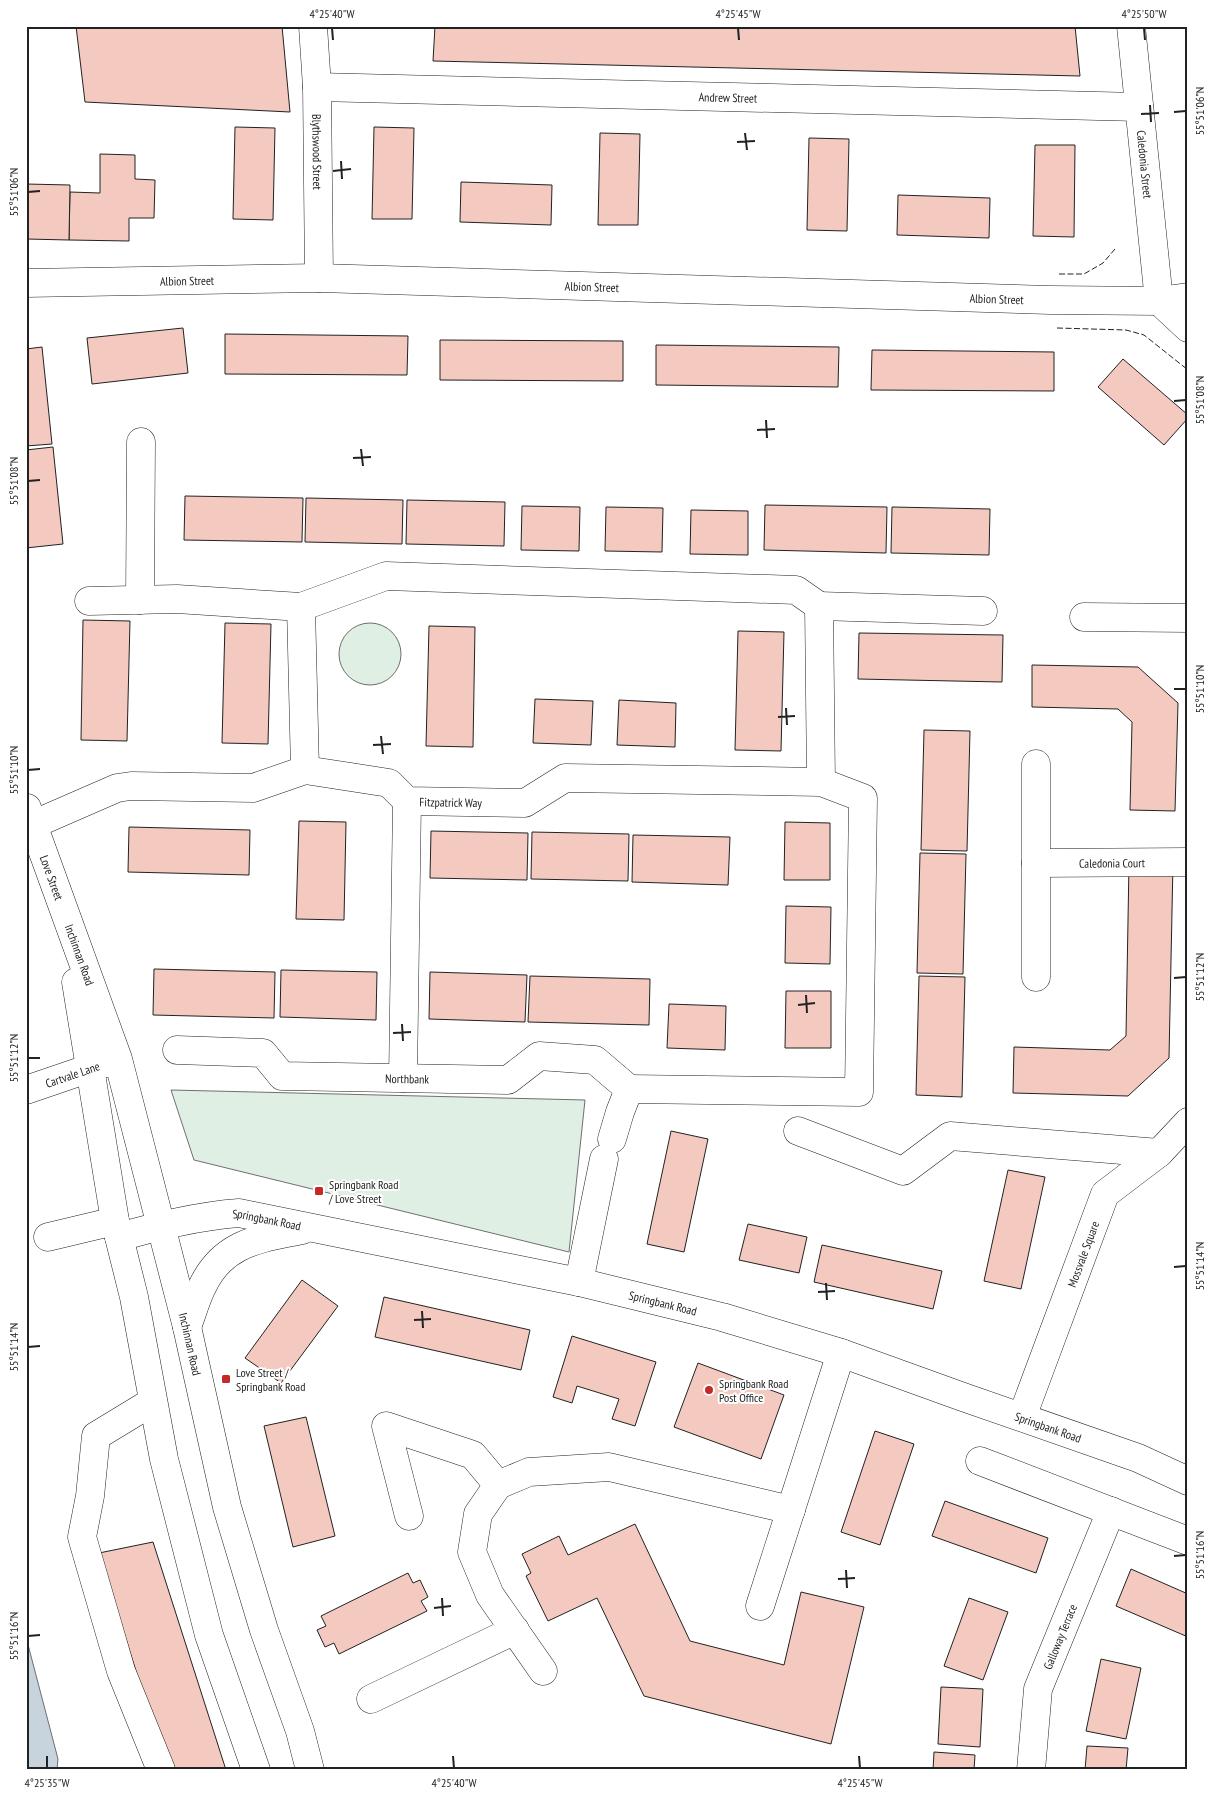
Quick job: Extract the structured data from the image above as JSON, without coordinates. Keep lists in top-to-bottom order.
{
  "streets": {
    "street": [
      "Andrew Street",
      "Blythswood Street",
      "Caledonia Street",
      "Albion Street",
      "Fitzpatrick Way",
      "Caledonia Court",
      "Love Street",
      "Inchinnan Road",
      "Cartvale Lane",
      "Northbank",
      "Springbank Road",
      "Mossvale Square",
      "Galloway Terrace"
    ]
  },
  "crossings": [
    ["Andrew Street", "Blythswood Street"],
    ["Andrew Street", "Caledonia Street"],
    ["Blythswood Street", "Albion Street"],
    ["Caledonia Street", "Albion Street"],
    ["Fitzpatrick Way", "Love Street"],
    ["Fitzpatrick Way", "Northbank"],
    ["Love Street", "Inchinnan Road"],
    ["Inchinnan Road", "Cartvale Lane"],
    ["Inchinnan Road", "Springbank Road"],
    ["Springbank Road", "Mossvale Square"]
  ],
  "places": {
    "transit": ["Springbank Road / Love Street", "Love Street / Springbank Road"],
    "other": ["Springbank Road Post Office"]
  },
  "coordinates": [
    "4°25'40\"W",
    "4°25'45\"W",
    "4°25'50\"W",
    "55°51'06\"N",
    "55°51'08\"N",
    "55°51'10\"N",
    "55°51'12\"N",
    "55°51'14\"N",
    "55°51'16\"N",
    "4°25'35\"W"
  ]
}
